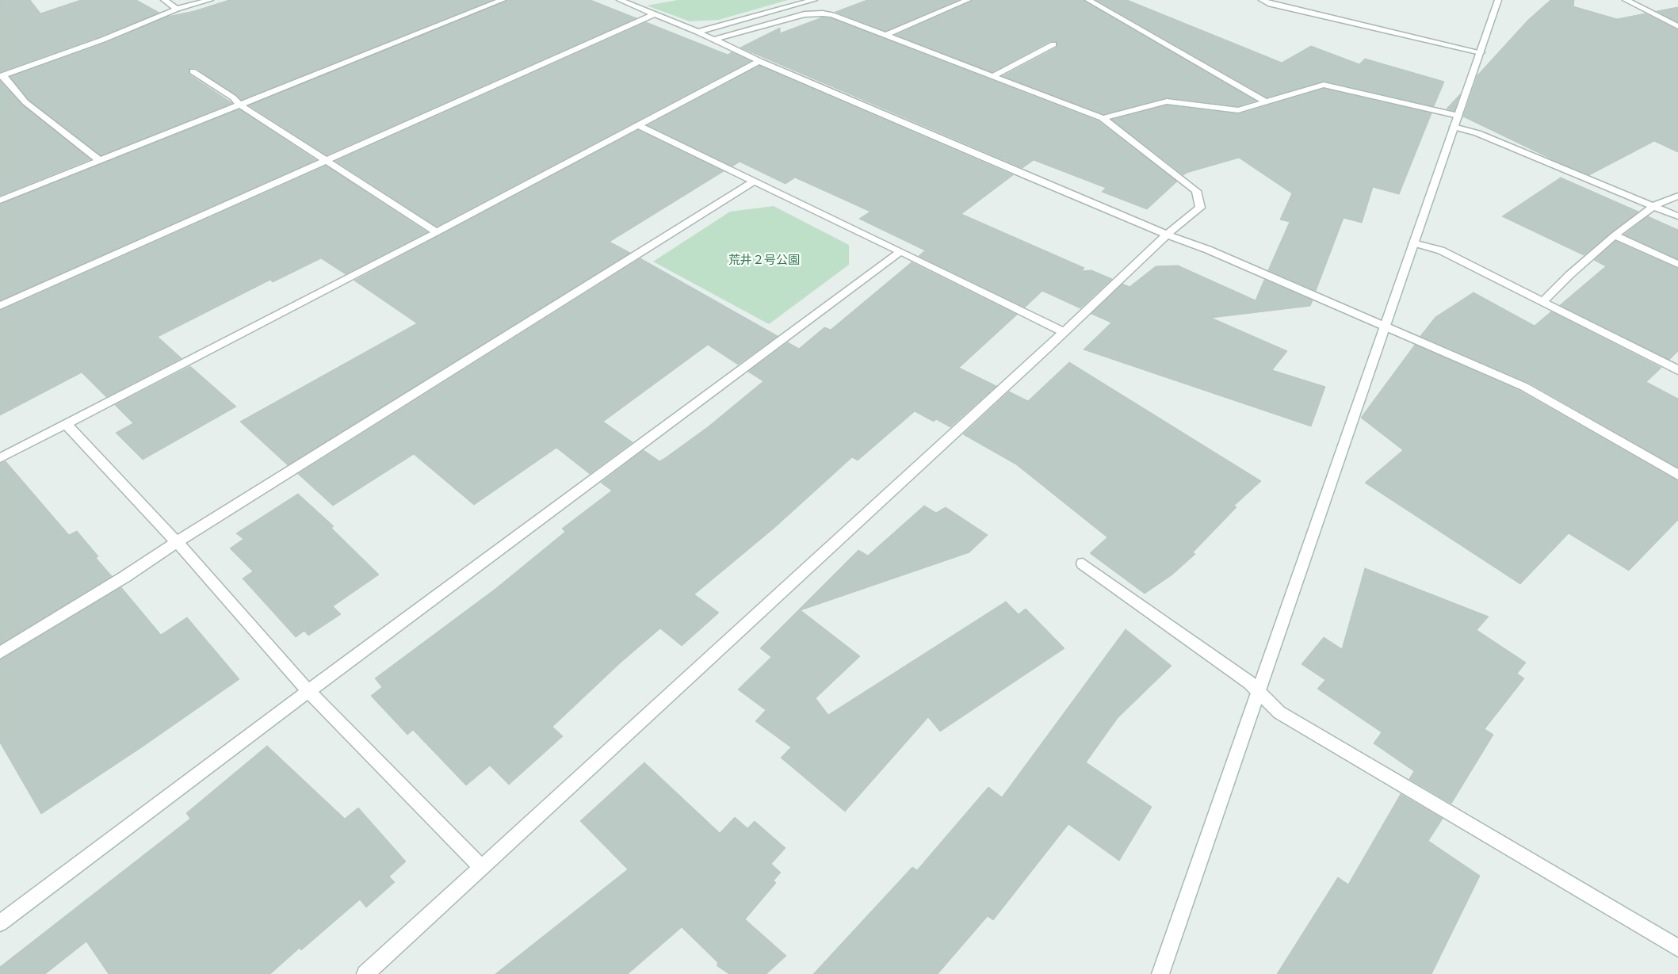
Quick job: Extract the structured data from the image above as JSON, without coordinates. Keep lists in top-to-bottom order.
{
  "parks": ["荒井２号公園"]
}
